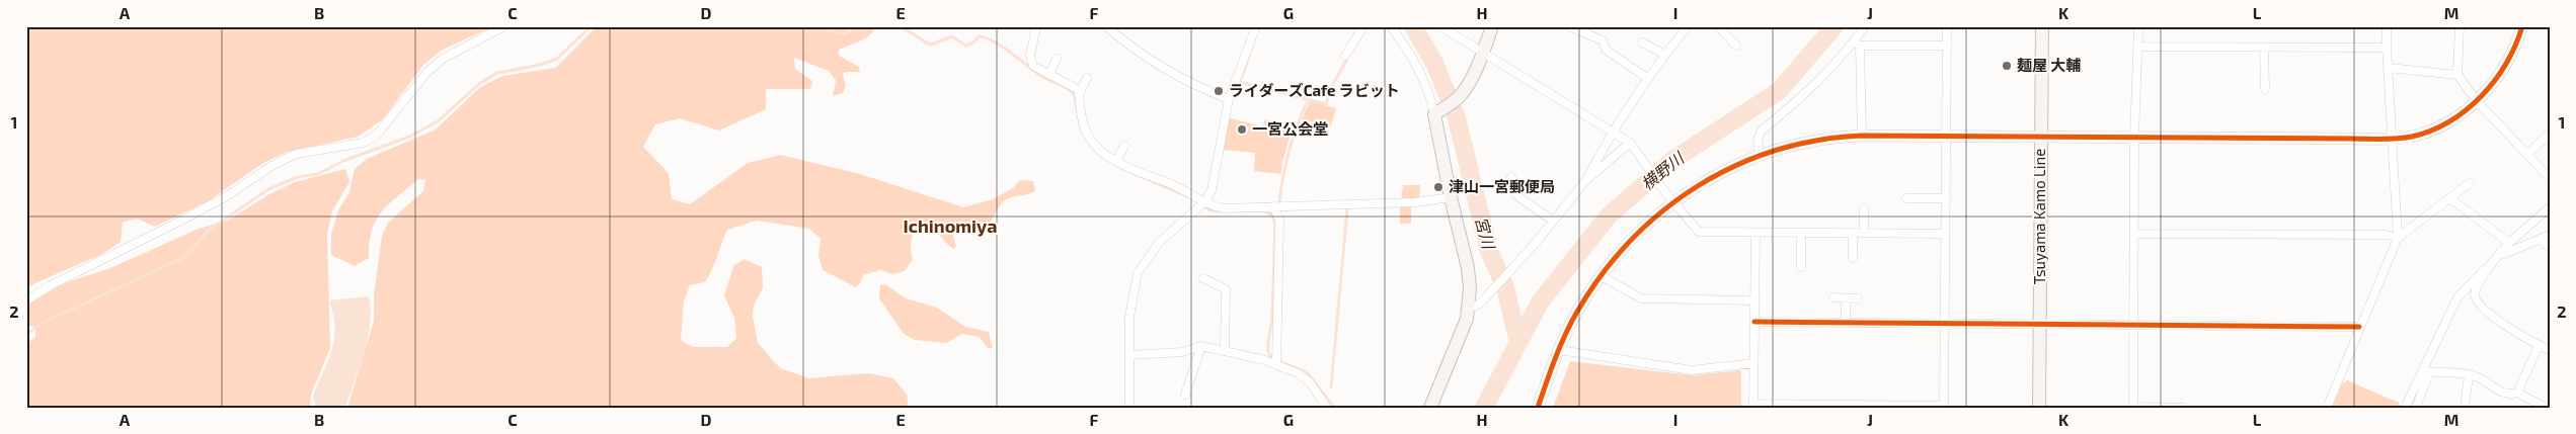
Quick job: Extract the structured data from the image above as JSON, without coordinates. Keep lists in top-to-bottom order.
{
  "streets": {
    "main road": ["Tsuyama Kamo Line"]
  },
  "districts": ["Ichinomiya"],
  "water": ["横野川", "宮川"],
  "places": [
    "麺屋 大輔",
    "ライダーズCafe ラビット",
    "一宮公会堂",
    "津山一宮郵便局"
  ],
  "grid": {
    "columns": [
      "A",
      "B",
      "C",
      "D",
      "E",
      "F",
      "G",
      "H",
      "I",
      "J",
      "K",
      "L",
      "M"
    ],
    "rows": ["1", "2"]
  }
}
